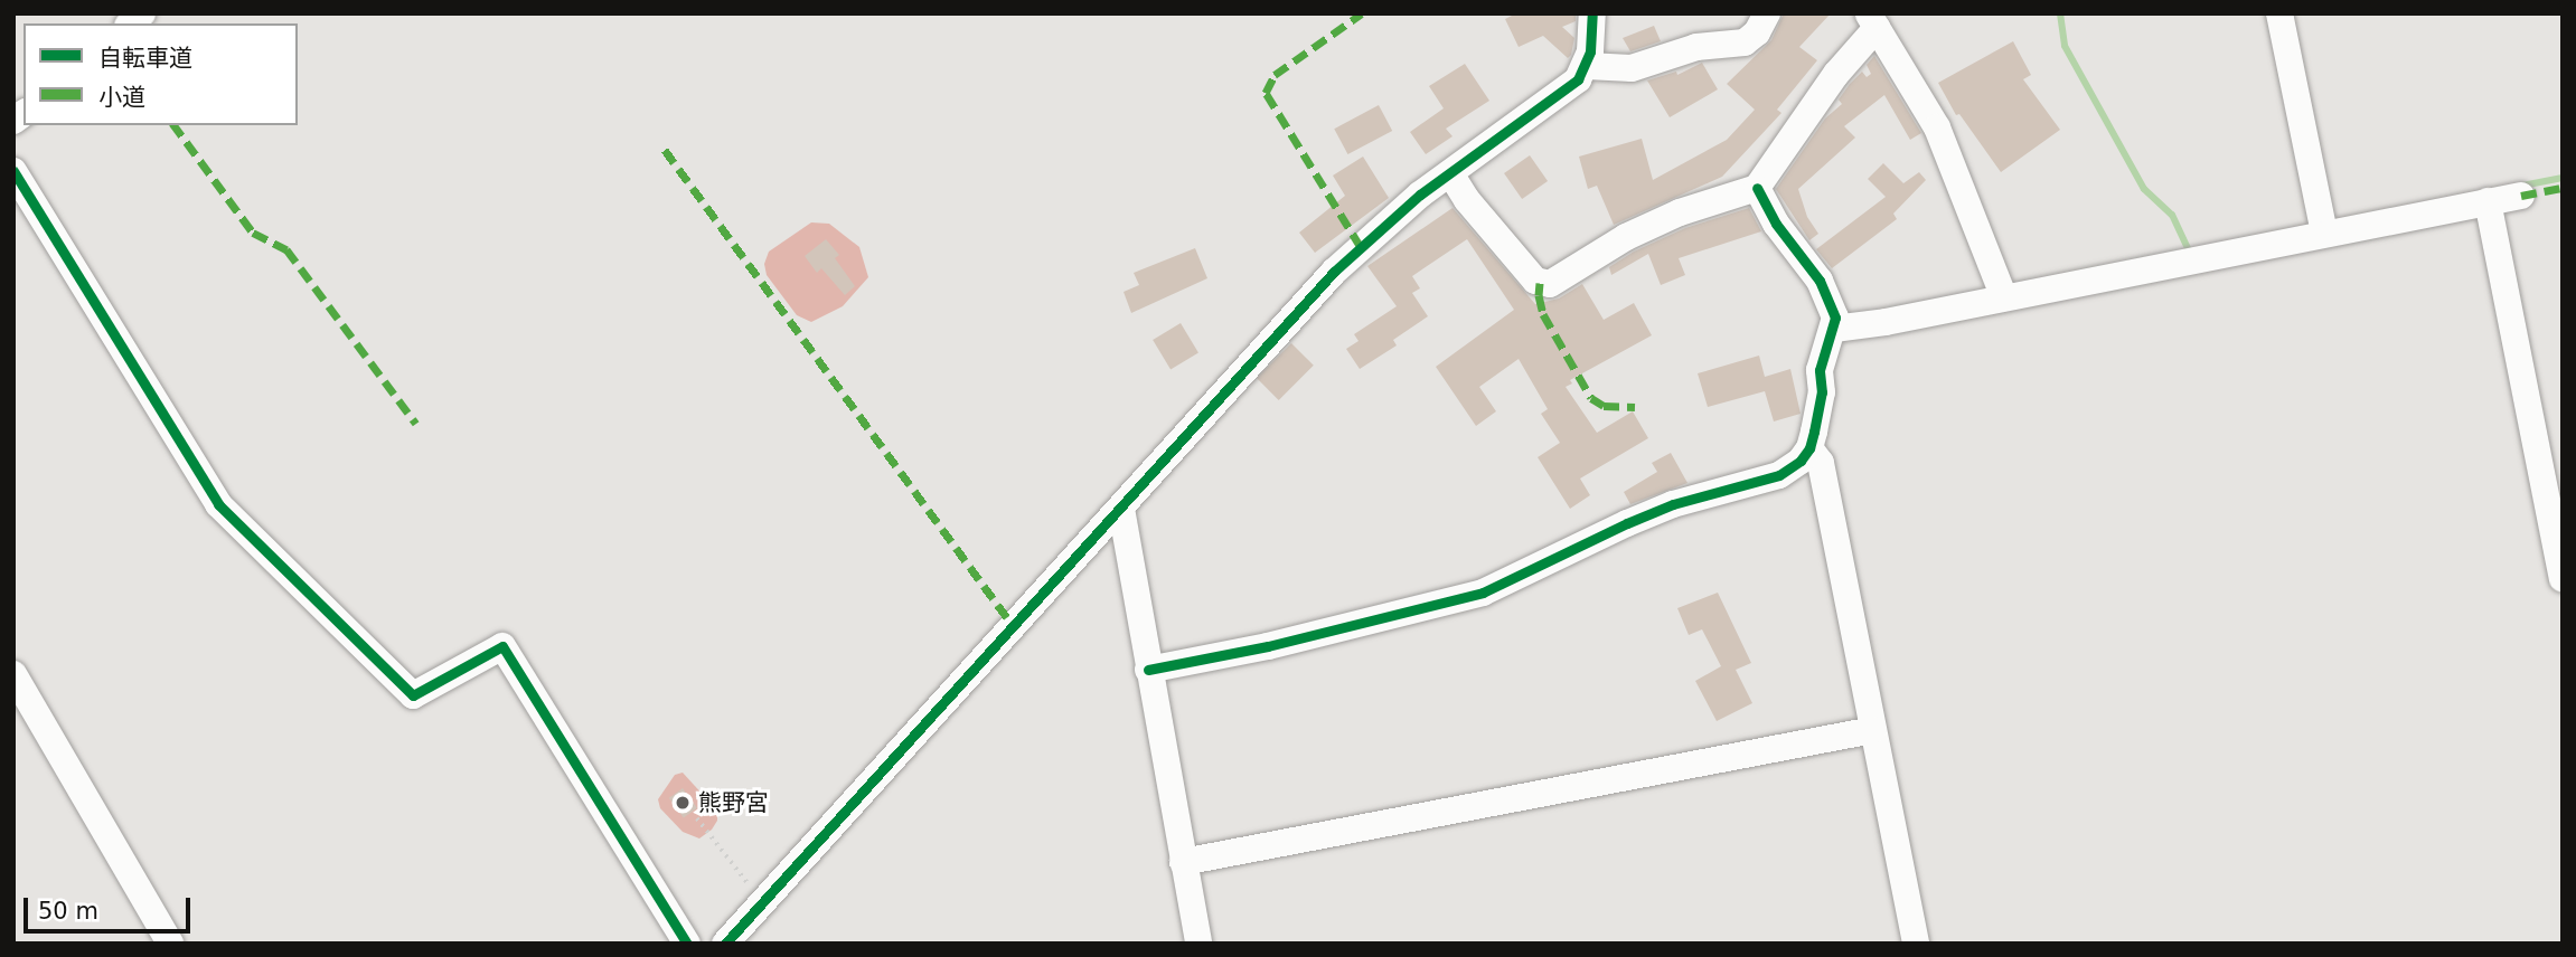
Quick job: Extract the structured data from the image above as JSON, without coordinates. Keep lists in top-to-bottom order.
{
  "places": ["熊野宮"],
  "legend": ["自転車道", "小道"],
  "scale_bar": "50 m"
}
